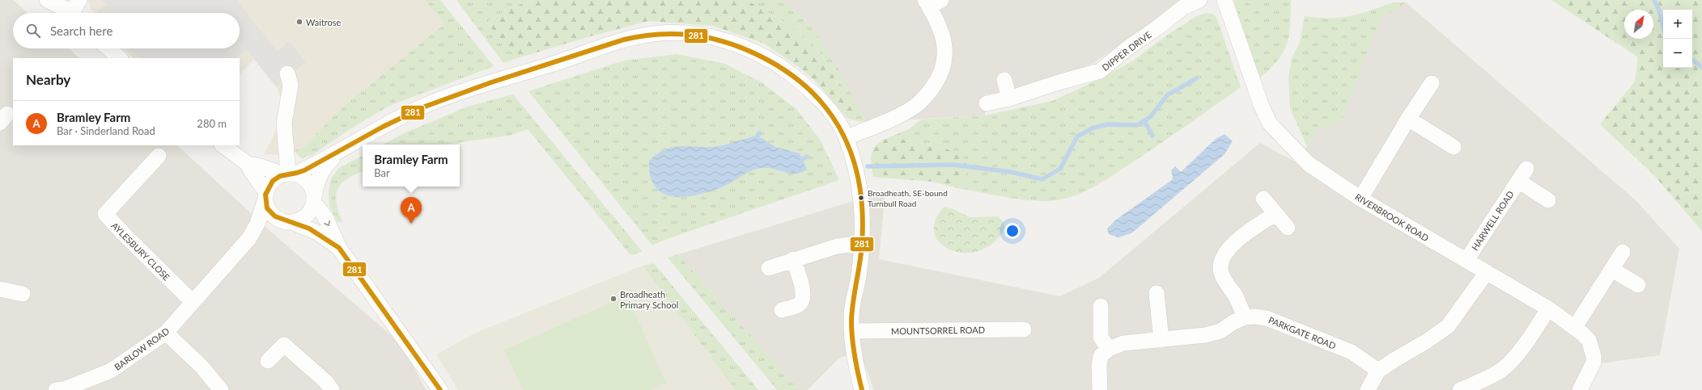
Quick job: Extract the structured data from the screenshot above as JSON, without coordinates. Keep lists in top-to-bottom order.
{
  "streets": {
    "street": [
      "DIPPER DRIVE",
      "RIVERBROOK ROAD",
      "HARWELL ROAD",
      "AYLESBURY CLOSE",
      "MOUNTSORREL ROAD",
      "PARKGATE ROAD",
      "BARLOW ROAD"
    ]
  },
  "crossings": [
    ["RIVERBROOK ROAD", "HARWELL ROAD"],
    ["AYLESBURY CLOSE", "BARLOW ROAD"]
  ],
  "places": ["Waitrose", "Broadheath, SE-bound Turnbull Road", "Broadheath Primary School"],
  "lines": ["transit line 281"],
  "north": "top right",
  "page": {
    "map_buttons": ["+", "−"],
    "search": "Search here",
    "heading": "Nearby",
    "list": [
      {
        "mark": "A",
        "name": "Bramley Farm",
        "note": "Bar · Sinderland Road",
        "value": "280 m"
      }
    ],
    "popup": ["Bramley Farm", "Bar"],
    "pins": "A"
  }
}
